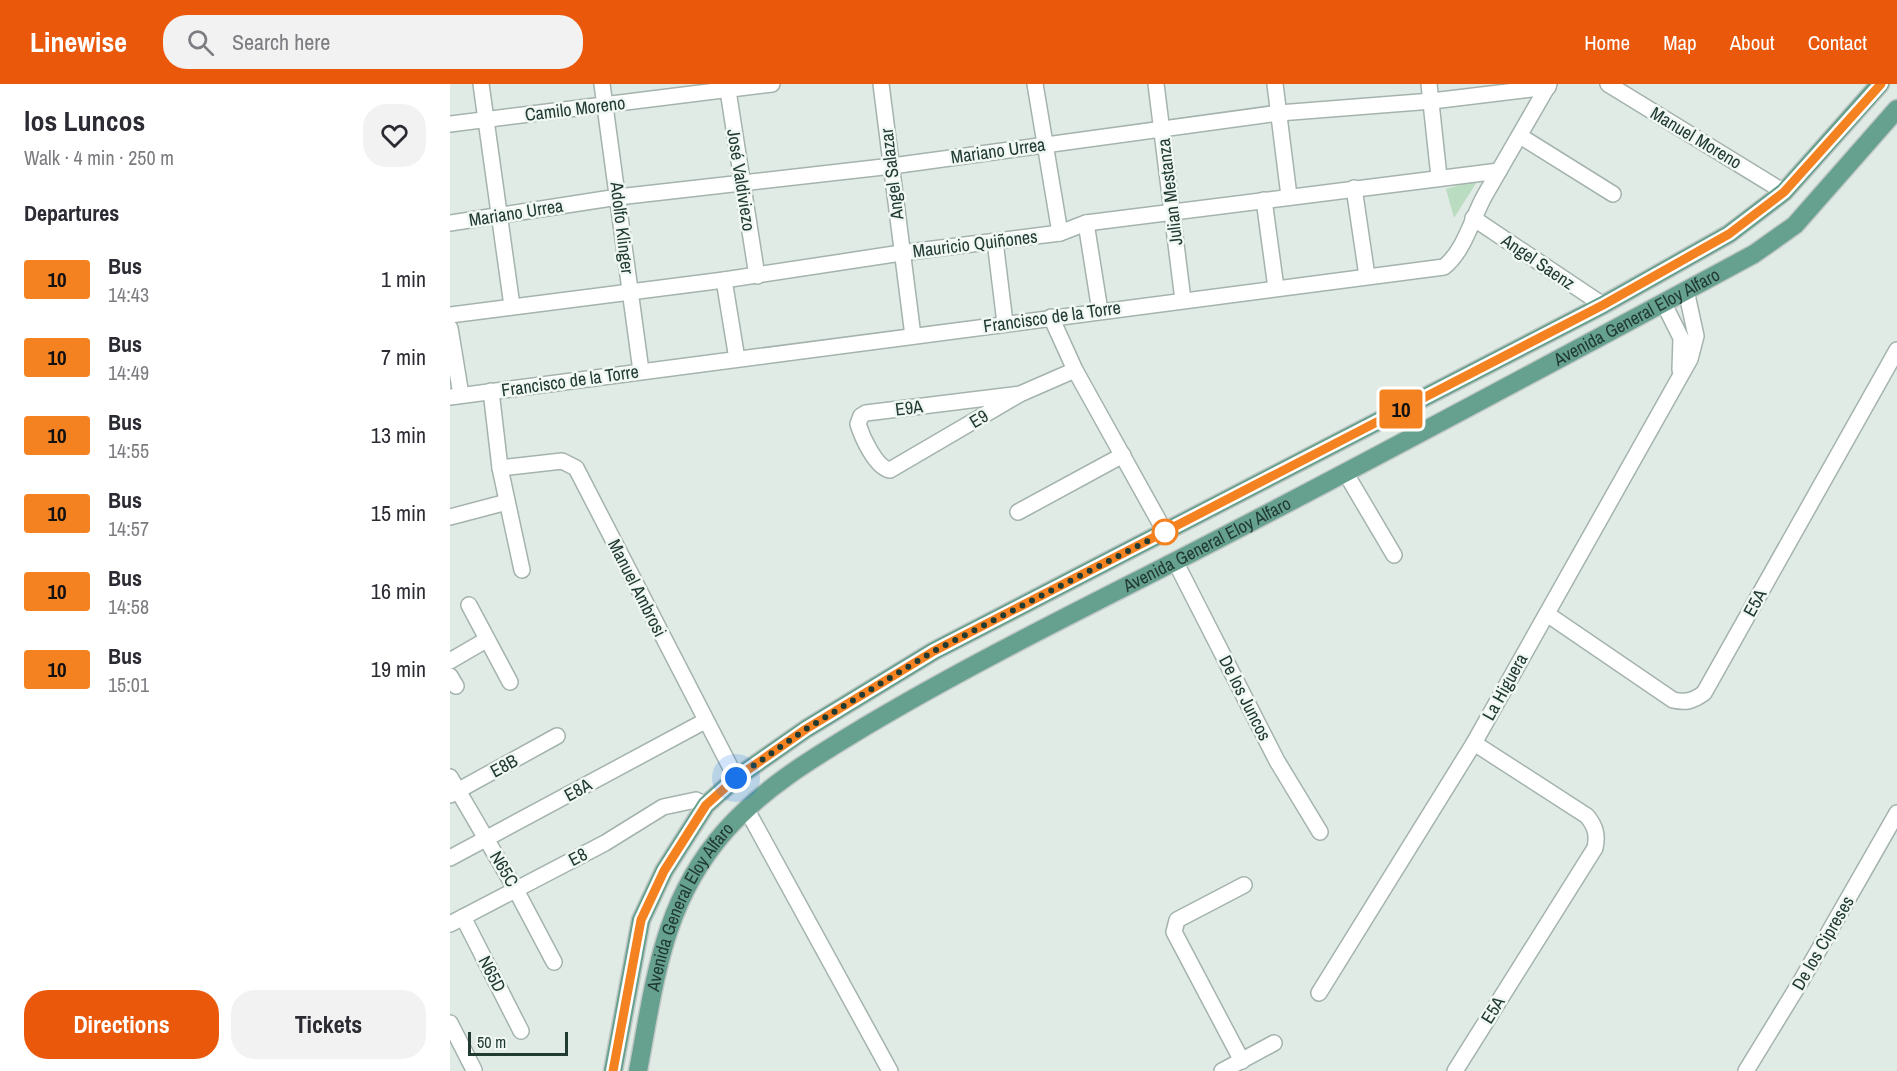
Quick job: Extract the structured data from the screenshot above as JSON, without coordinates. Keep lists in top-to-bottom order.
{
  "streets": {
    "main road": ["Avenida General Eloy Alfaro"],
    "street": [
      "Camilo Moreno",
      "Manuel Moreno",
      "Mariano Urrea",
      "Angel Salazar",
      "José Valdiviezo",
      "Julian Mestanza",
      "Adolfo Klinger",
      "Mauricio Quiñones",
      "Angel Saenz",
      "Francisco de la Torre",
      "E9A",
      "E9",
      "Manuel Ambrosi",
      "E5A",
      "La Higuera",
      "De los Juncos",
      "E8B",
      "E8A",
      "E8",
      "N65C",
      "De los Cipreses",
      "N65D"
    ]
  },
  "crossings": [
    ["Camilo Moreno", "José Valdiviezo"],
    ["Camilo Moreno", "Adolfo Klinger"],
    ["Manuel Moreno", "Avenida General Eloy Alfaro"],
    ["Mariano Urrea", "Angel Salazar"],
    ["Mariano Urrea", "José Valdiviezo"],
    ["Mariano Urrea", "Julian Mestanza"],
    ["Mariano Urrea", "Adolfo Klinger"],
    ["Mariano Urrea", "Francisco de la Torre"],
    ["Angel Salazar", "Mauricio Quiñones"],
    ["Angel Salazar", "Francisco de la Torre"],
    ["José Valdiviezo", "Mauricio Quiñones"],
    ["Julian Mestanza", "Mauricio Quiñones"],
    ["Julian Mestanza", "Francisco de la Torre"],
    ["Adolfo Klinger", "Mauricio Quiñones"],
    ["Adolfo Klinger", "Francisco de la Torre"],
    ["Mauricio Quiñones", "Francisco de la Torre"],
    ["Angel Saenz", "Francisco de la Torre"],
    ["Angel Saenz", "Avenida General Eloy Alfaro"],
    ["Avenida General Eloy Alfaro", "Manuel Ambrosi"],
    ["Avenida General Eloy Alfaro", "La Higuera"],
    ["Avenida General Eloy Alfaro", "De los Juncos"],
    ["Avenida General Eloy Alfaro", "E8"],
    ["E9A", "E9"],
    ["Manuel Ambrosi", "E8A"],
    ["E5A", "La Higuera"],
    ["E8B", "N65C"],
    ["E8A", "N65C"],
    ["E8", "N65C"],
    ["E8", "N65D"]
  ],
  "lines": ["bus line 10"],
  "scale_bar": "50 m",
  "page": {
    "header": "Linewise",
    "search": "Search here",
    "nav": [
      "Home",
      "Map",
      "About",
      "Contact"
    ],
    "heading": [
      ["los Luncos", "Walk · 4 min · 250 m"],
      "Departures"
    ],
    "on_map": "10",
    "list": [
      {
        "mark": "10",
        "name": "Bus",
        "note": "14:43",
        "value": "1 min"
      },
      {
        "mark": "10",
        "name": "Bus",
        "note": "14:49",
        "value": "7 min"
      },
      {
        "mark": "10",
        "name": "Bus",
        "note": "14:55",
        "value": "13 min"
      },
      {
        "mark": "10",
        "name": "Bus",
        "note": "14:57",
        "value": "15 min"
      },
      {
        "mark": "10",
        "name": "Bus",
        "note": "14:58",
        "value": "16 min"
      },
      {
        "mark": "10",
        "name": "Bus",
        "note": "15:01",
        "value": "19 min"
      }
    ],
    "buttons": ["Directions", "Tickets"],
    "scale": "50 m"
  }
}
